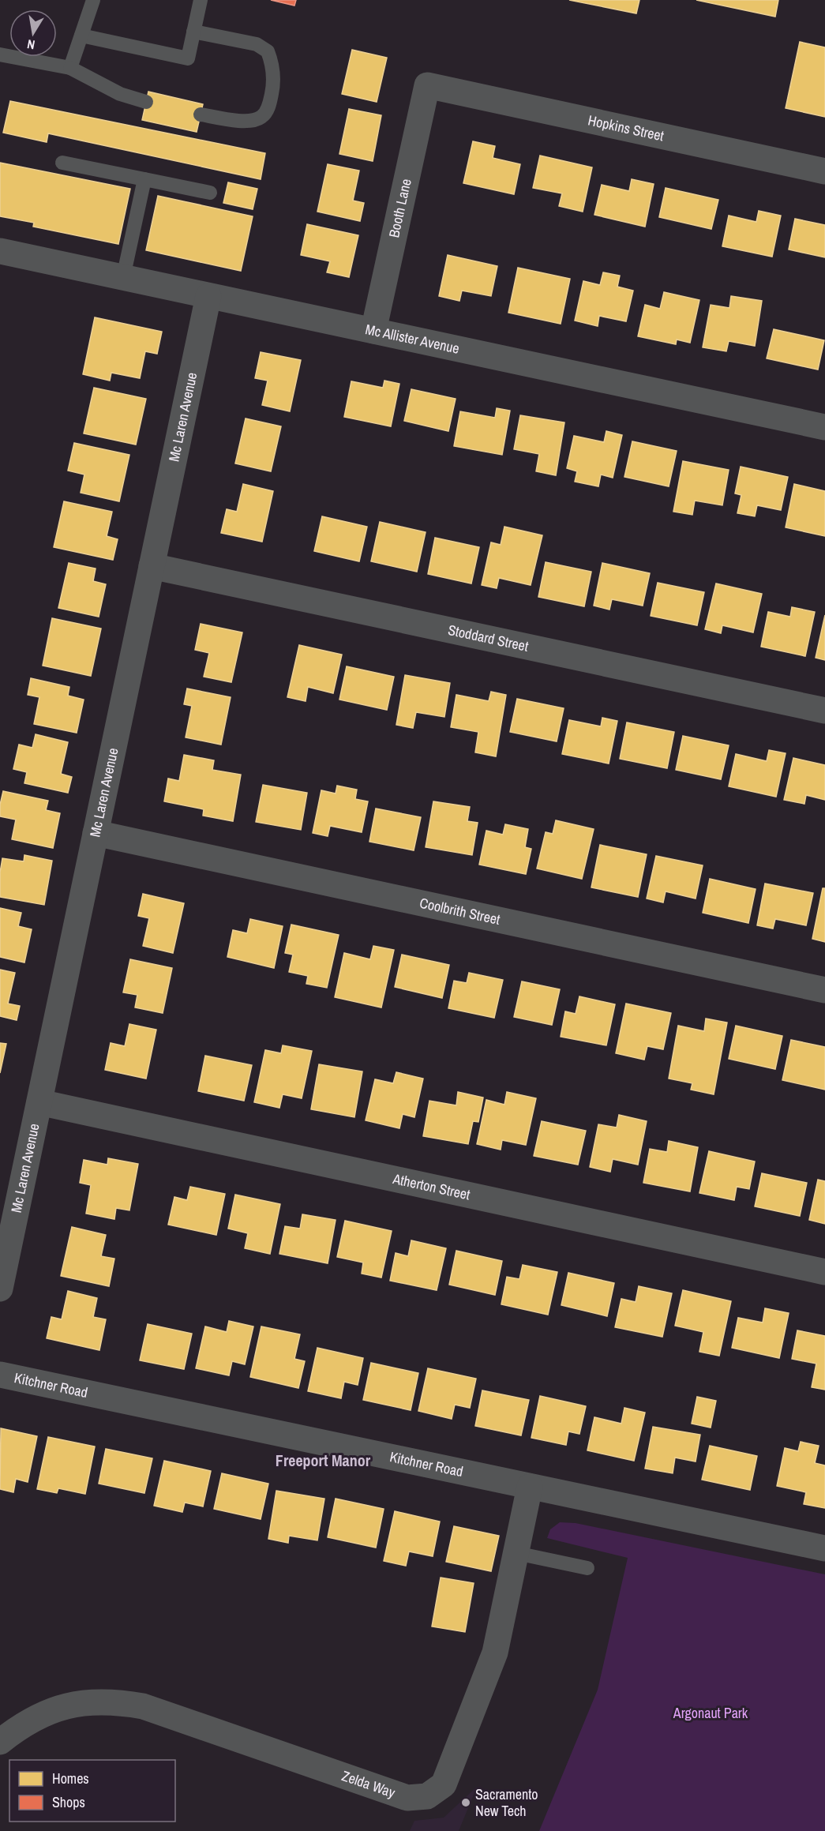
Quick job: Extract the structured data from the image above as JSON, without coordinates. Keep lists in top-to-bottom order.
{
  "streets": {
    "street": [
      "Hopkins Street",
      "Booth Lane",
      "Mc Allister Avenue",
      "Mc Laren Avenue",
      "Stoddard Street",
      "Coolbrith Street",
      "Atherton Street",
      "Kitchner Road",
      "Zelda Way"
    ]
  },
  "crossings": [
    ["Hopkins Street", "Booth Lane"],
    ["Booth Lane", "Mc Allister Avenue"],
    ["Mc Allister Avenue", "Mc Laren Avenue"],
    ["Mc Laren Avenue", "Stoddard Street"],
    ["Mc Laren Avenue", "Coolbrith Street"],
    ["Mc Laren Avenue", "Atherton Street"],
    ["Kitchner Road", "Zelda Way"]
  ],
  "districts": ["Freeport Manor"],
  "parks": ["Argonaut Park"],
  "places": ["Sacramento New Tech"],
  "legend": ["Homes", "Shops"],
  "north": "bottom"
}
